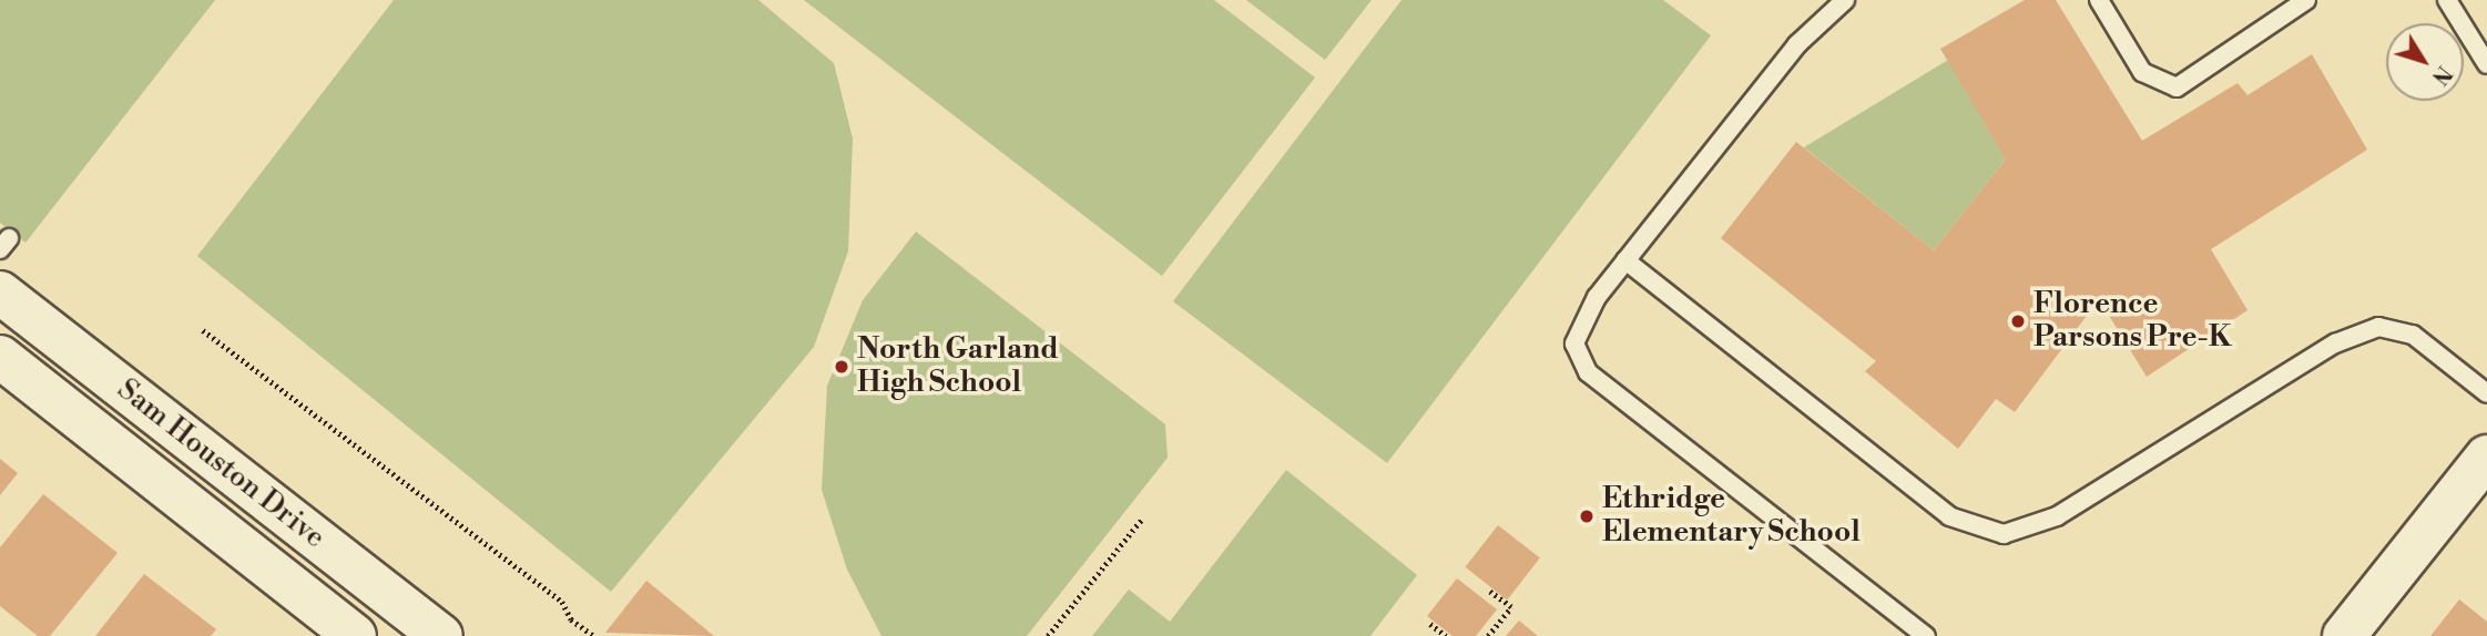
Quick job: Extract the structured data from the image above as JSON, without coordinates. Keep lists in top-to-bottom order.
{
  "streets": {
    "street": ["Sam Houston Drive"]
  },
  "places": ["Florence Parsons Pre-K", "North Garland High School", "Ethridge Elementary School"],
  "north": "bottom right"
}
